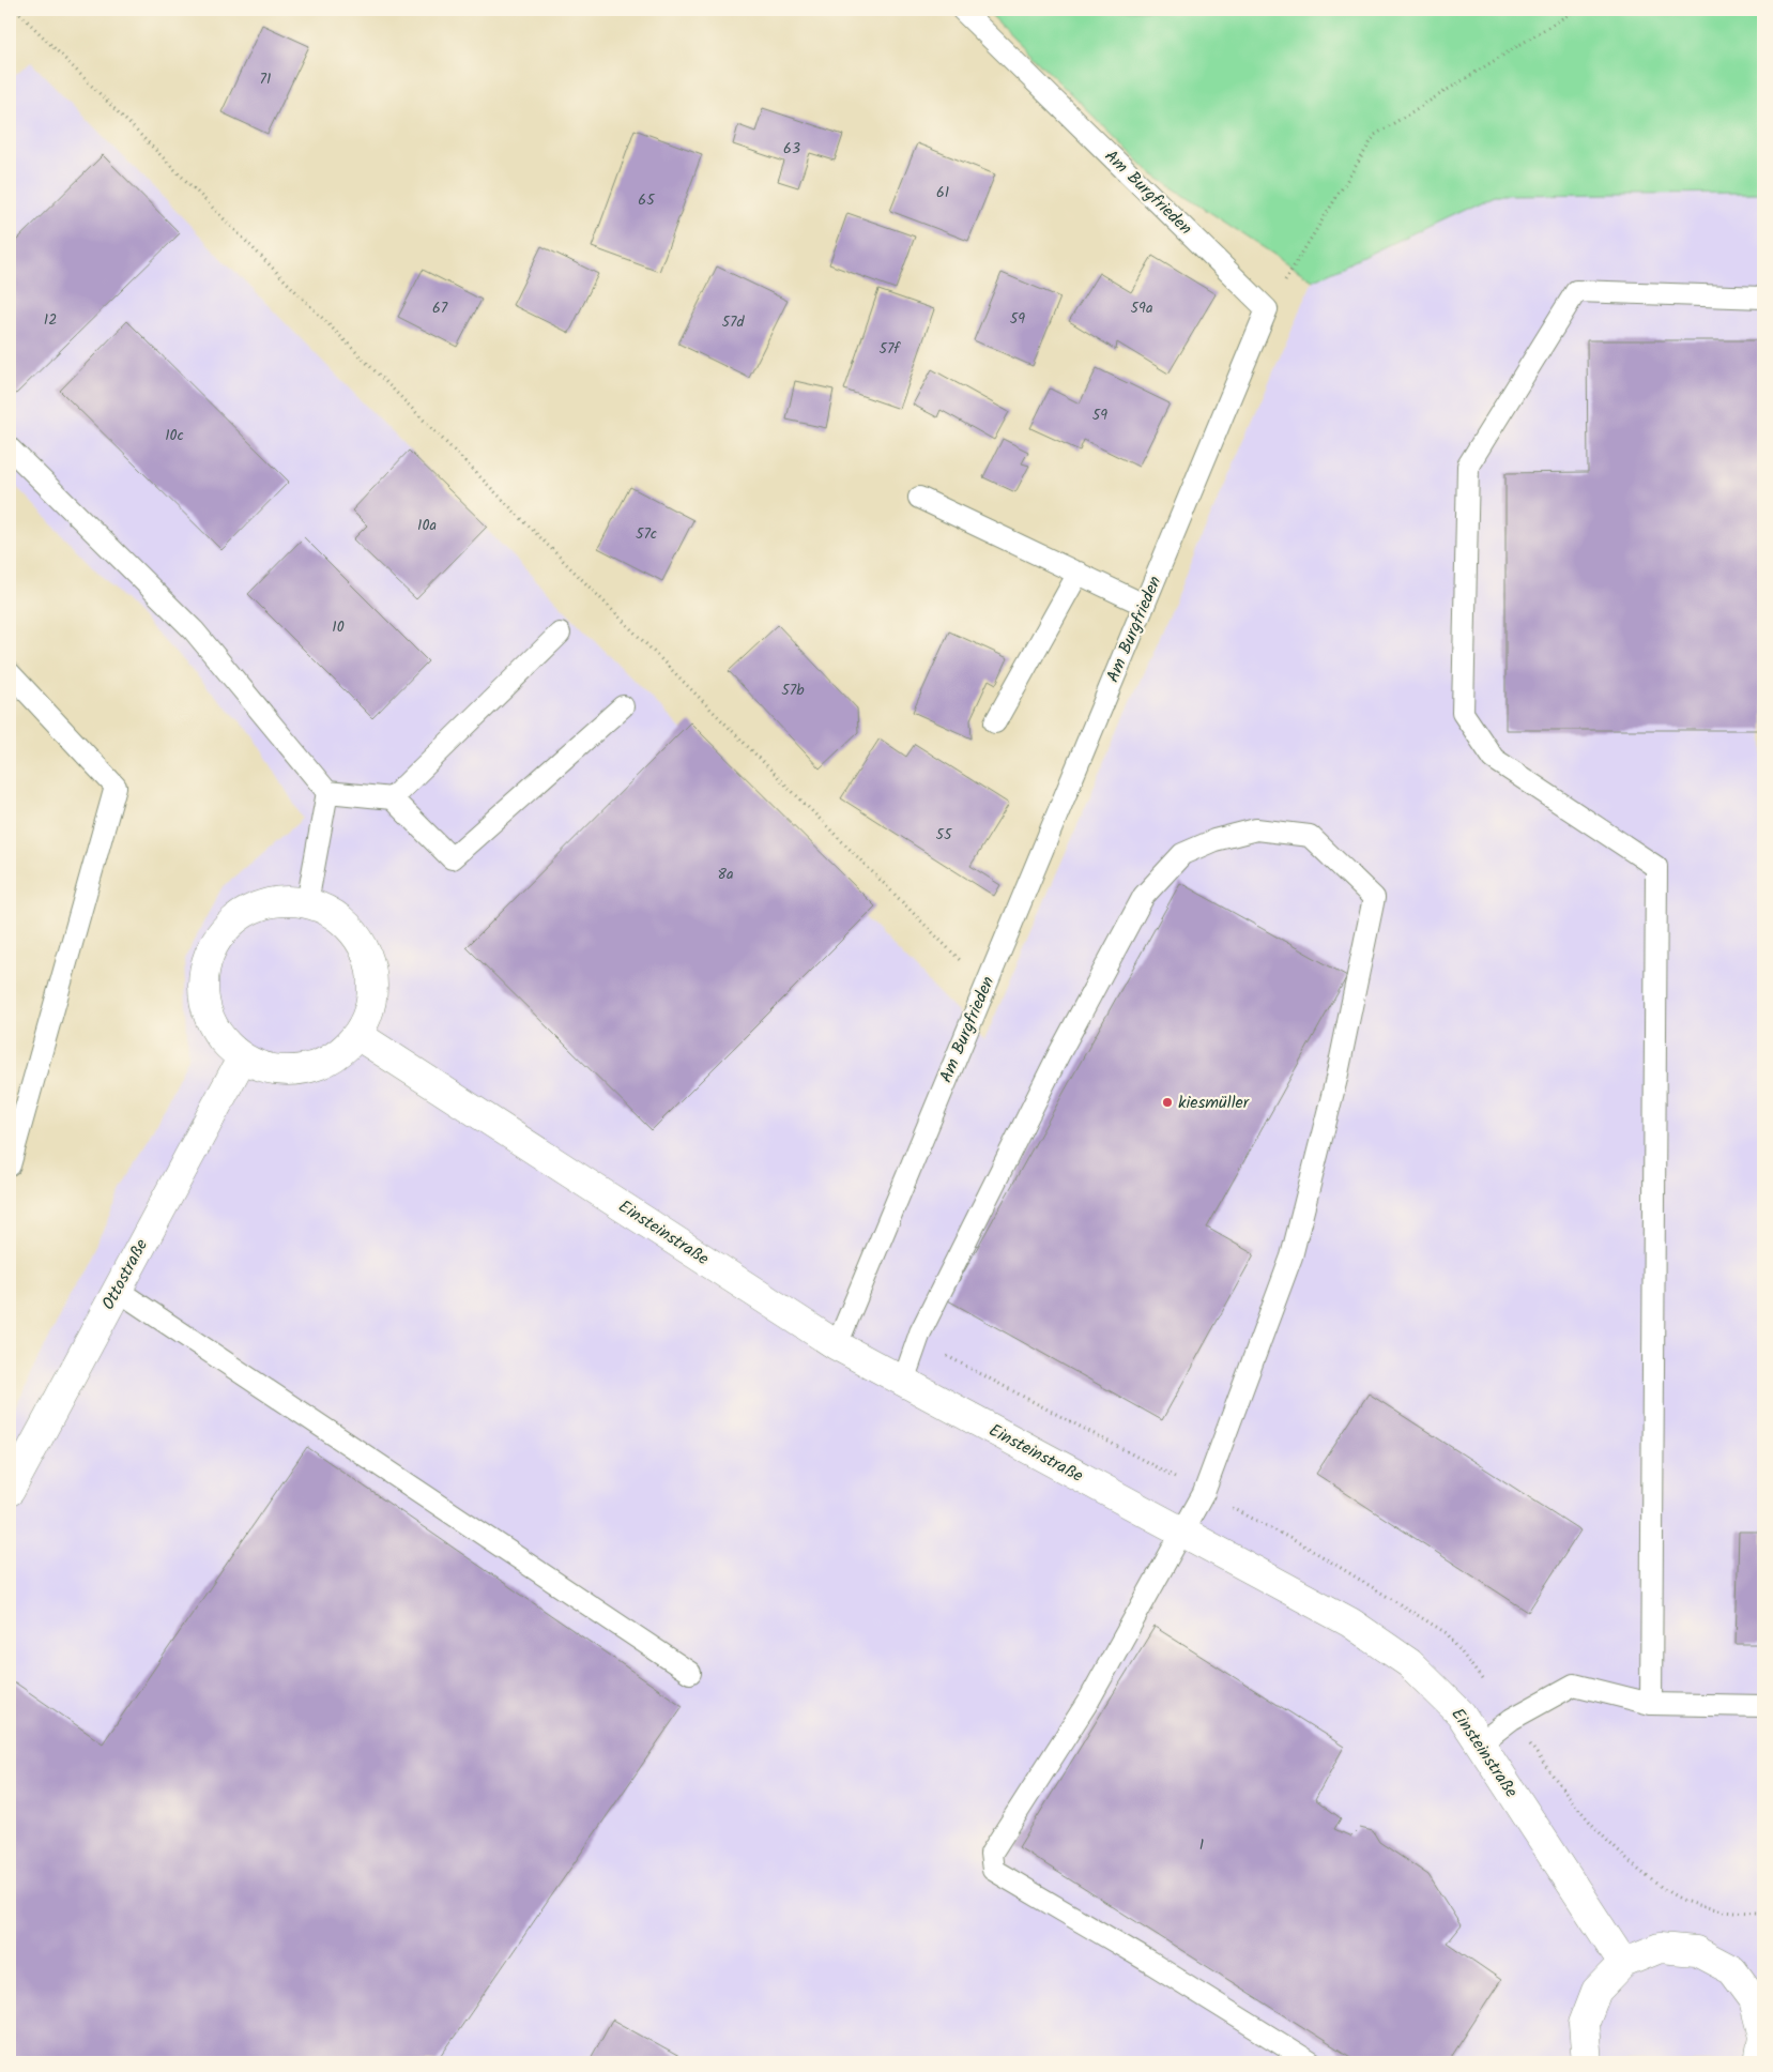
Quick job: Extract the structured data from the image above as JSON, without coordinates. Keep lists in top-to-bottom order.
{
  "streets": {
    "street": ["Einsteinstraße", "Ottostraße"],
    "lane": ["Am Burgfrieden"]
  },
  "crossings": [
    ["Am Burgfrieden", "Einsteinstraße"],
    ["Einsteinstraße", "Ottostraße"]
  ],
  "places": ["kiesmüller"],
  "house_numbers": [
    "71",
    "63",
    "61",
    "65",
    "67",
    "59a",
    "59",
    "12",
    "57d",
    "57f",
    "59",
    "10c",
    "10a",
    "57c",
    "10",
    "57b",
    "55",
    "8a",
    "1"
  ]
}
